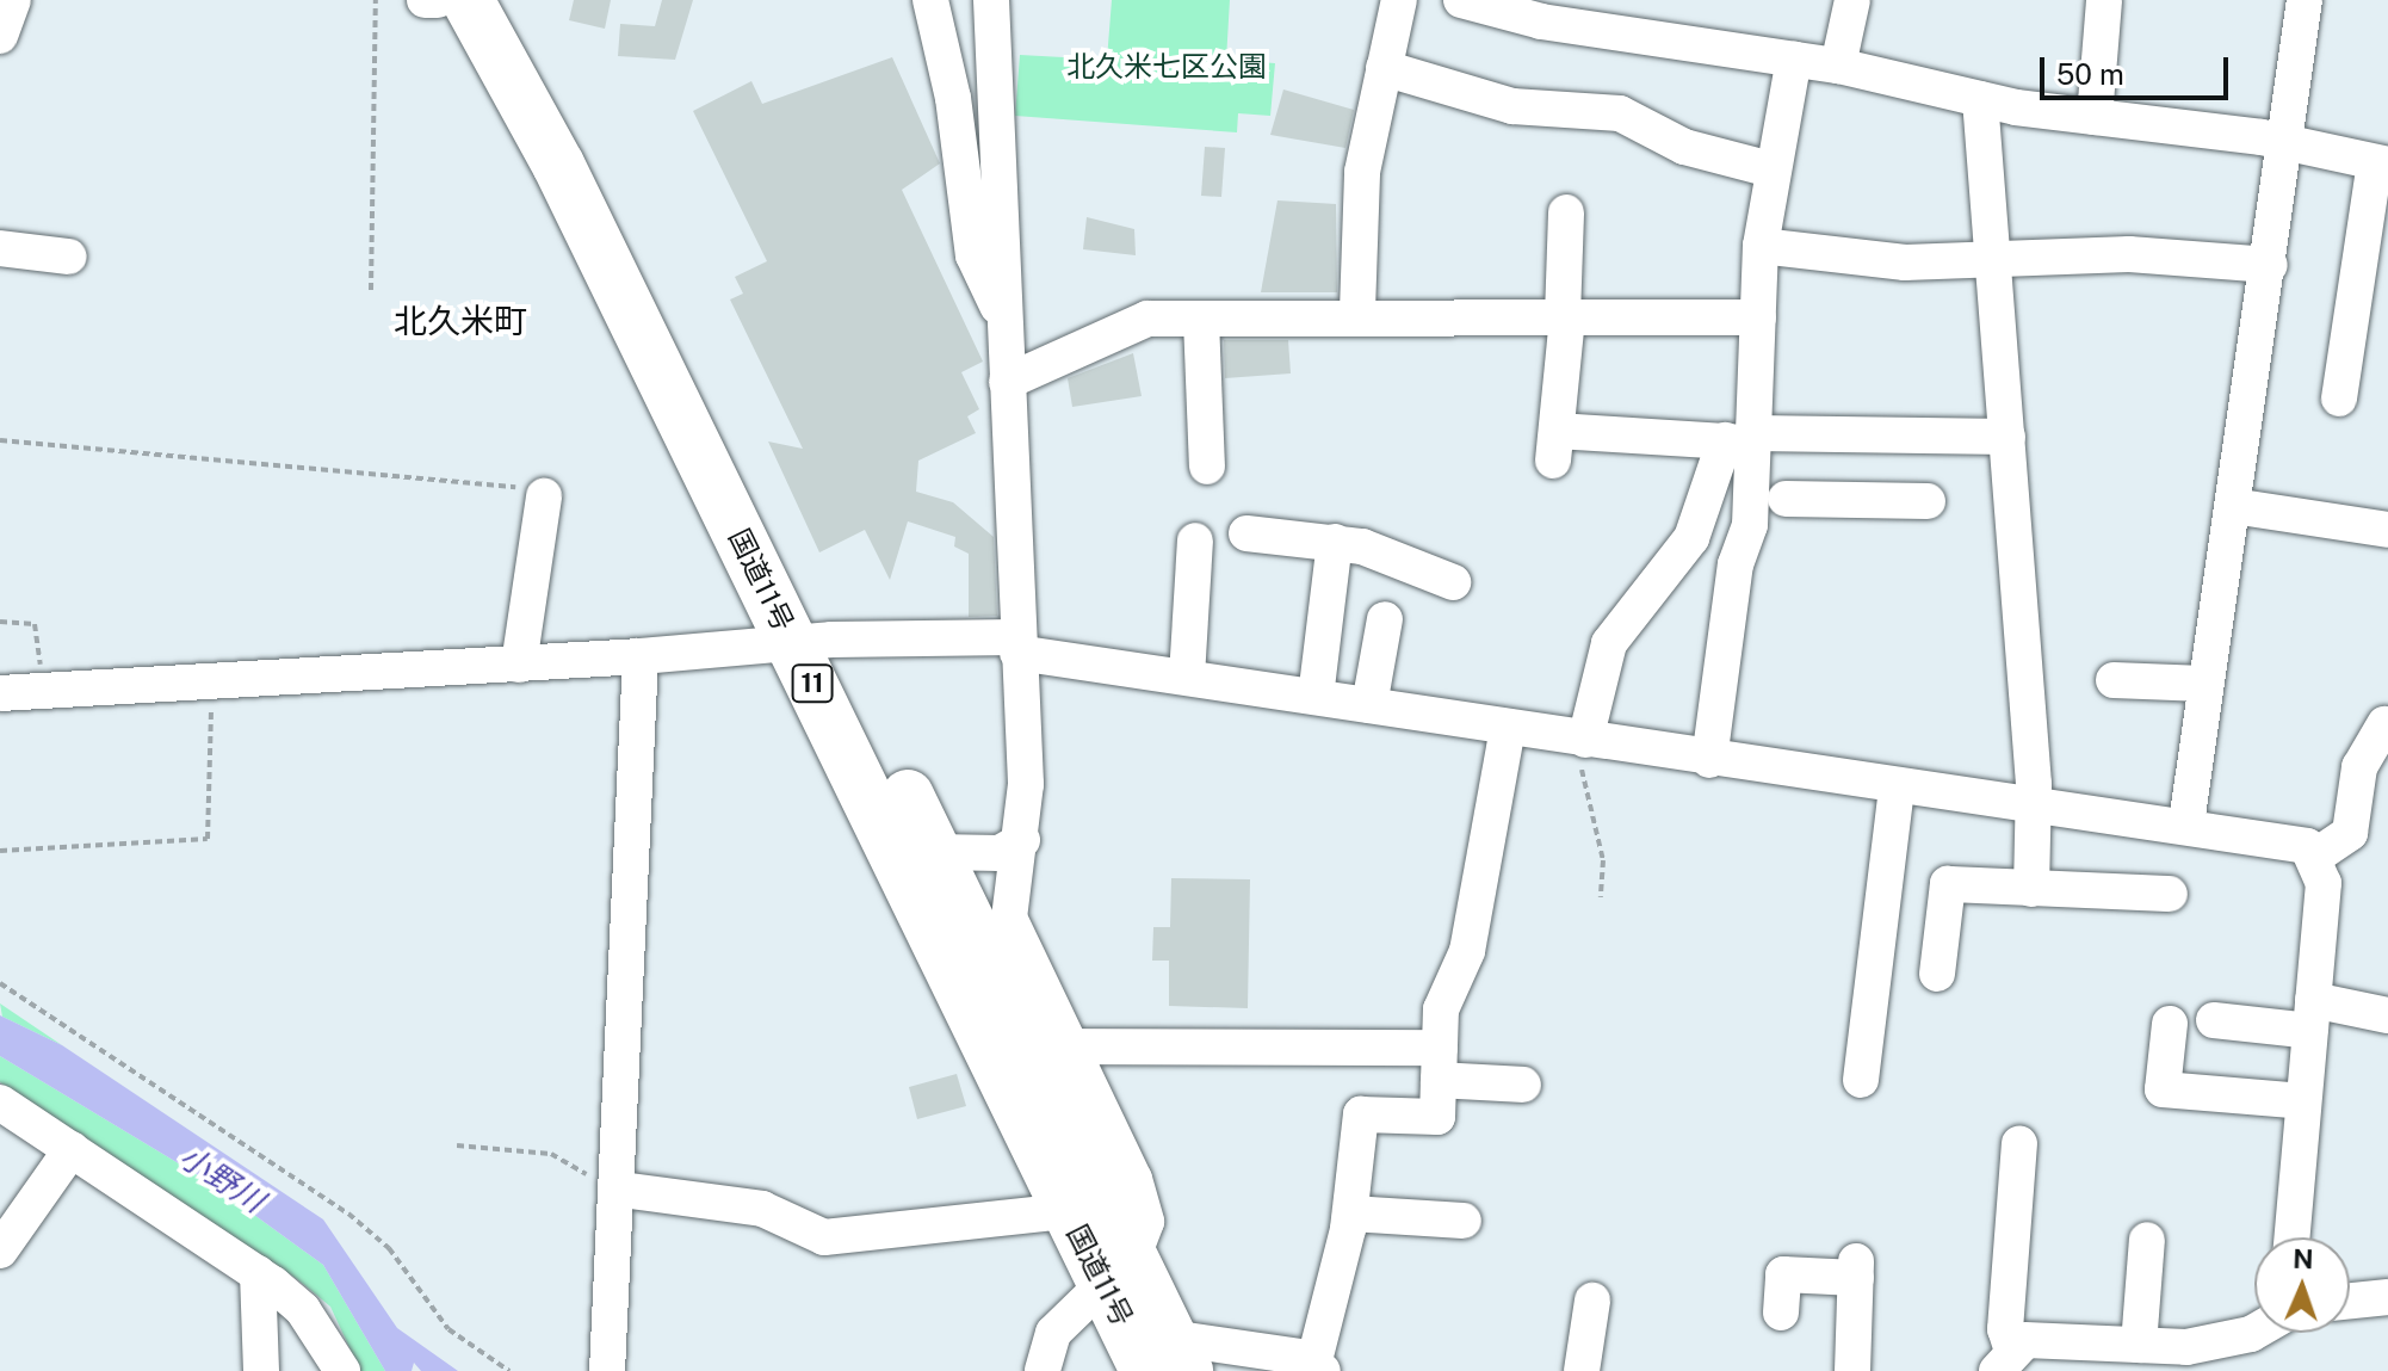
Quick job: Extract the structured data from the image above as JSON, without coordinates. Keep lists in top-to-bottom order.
{
  "streets": {
    "highway": ["国道11号", "11"]
  },
  "districts": ["北久米町"],
  "water": ["小野川"],
  "parks": ["北久米七区公園"],
  "scale_bar": "50 m",
  "north": "top"
}
